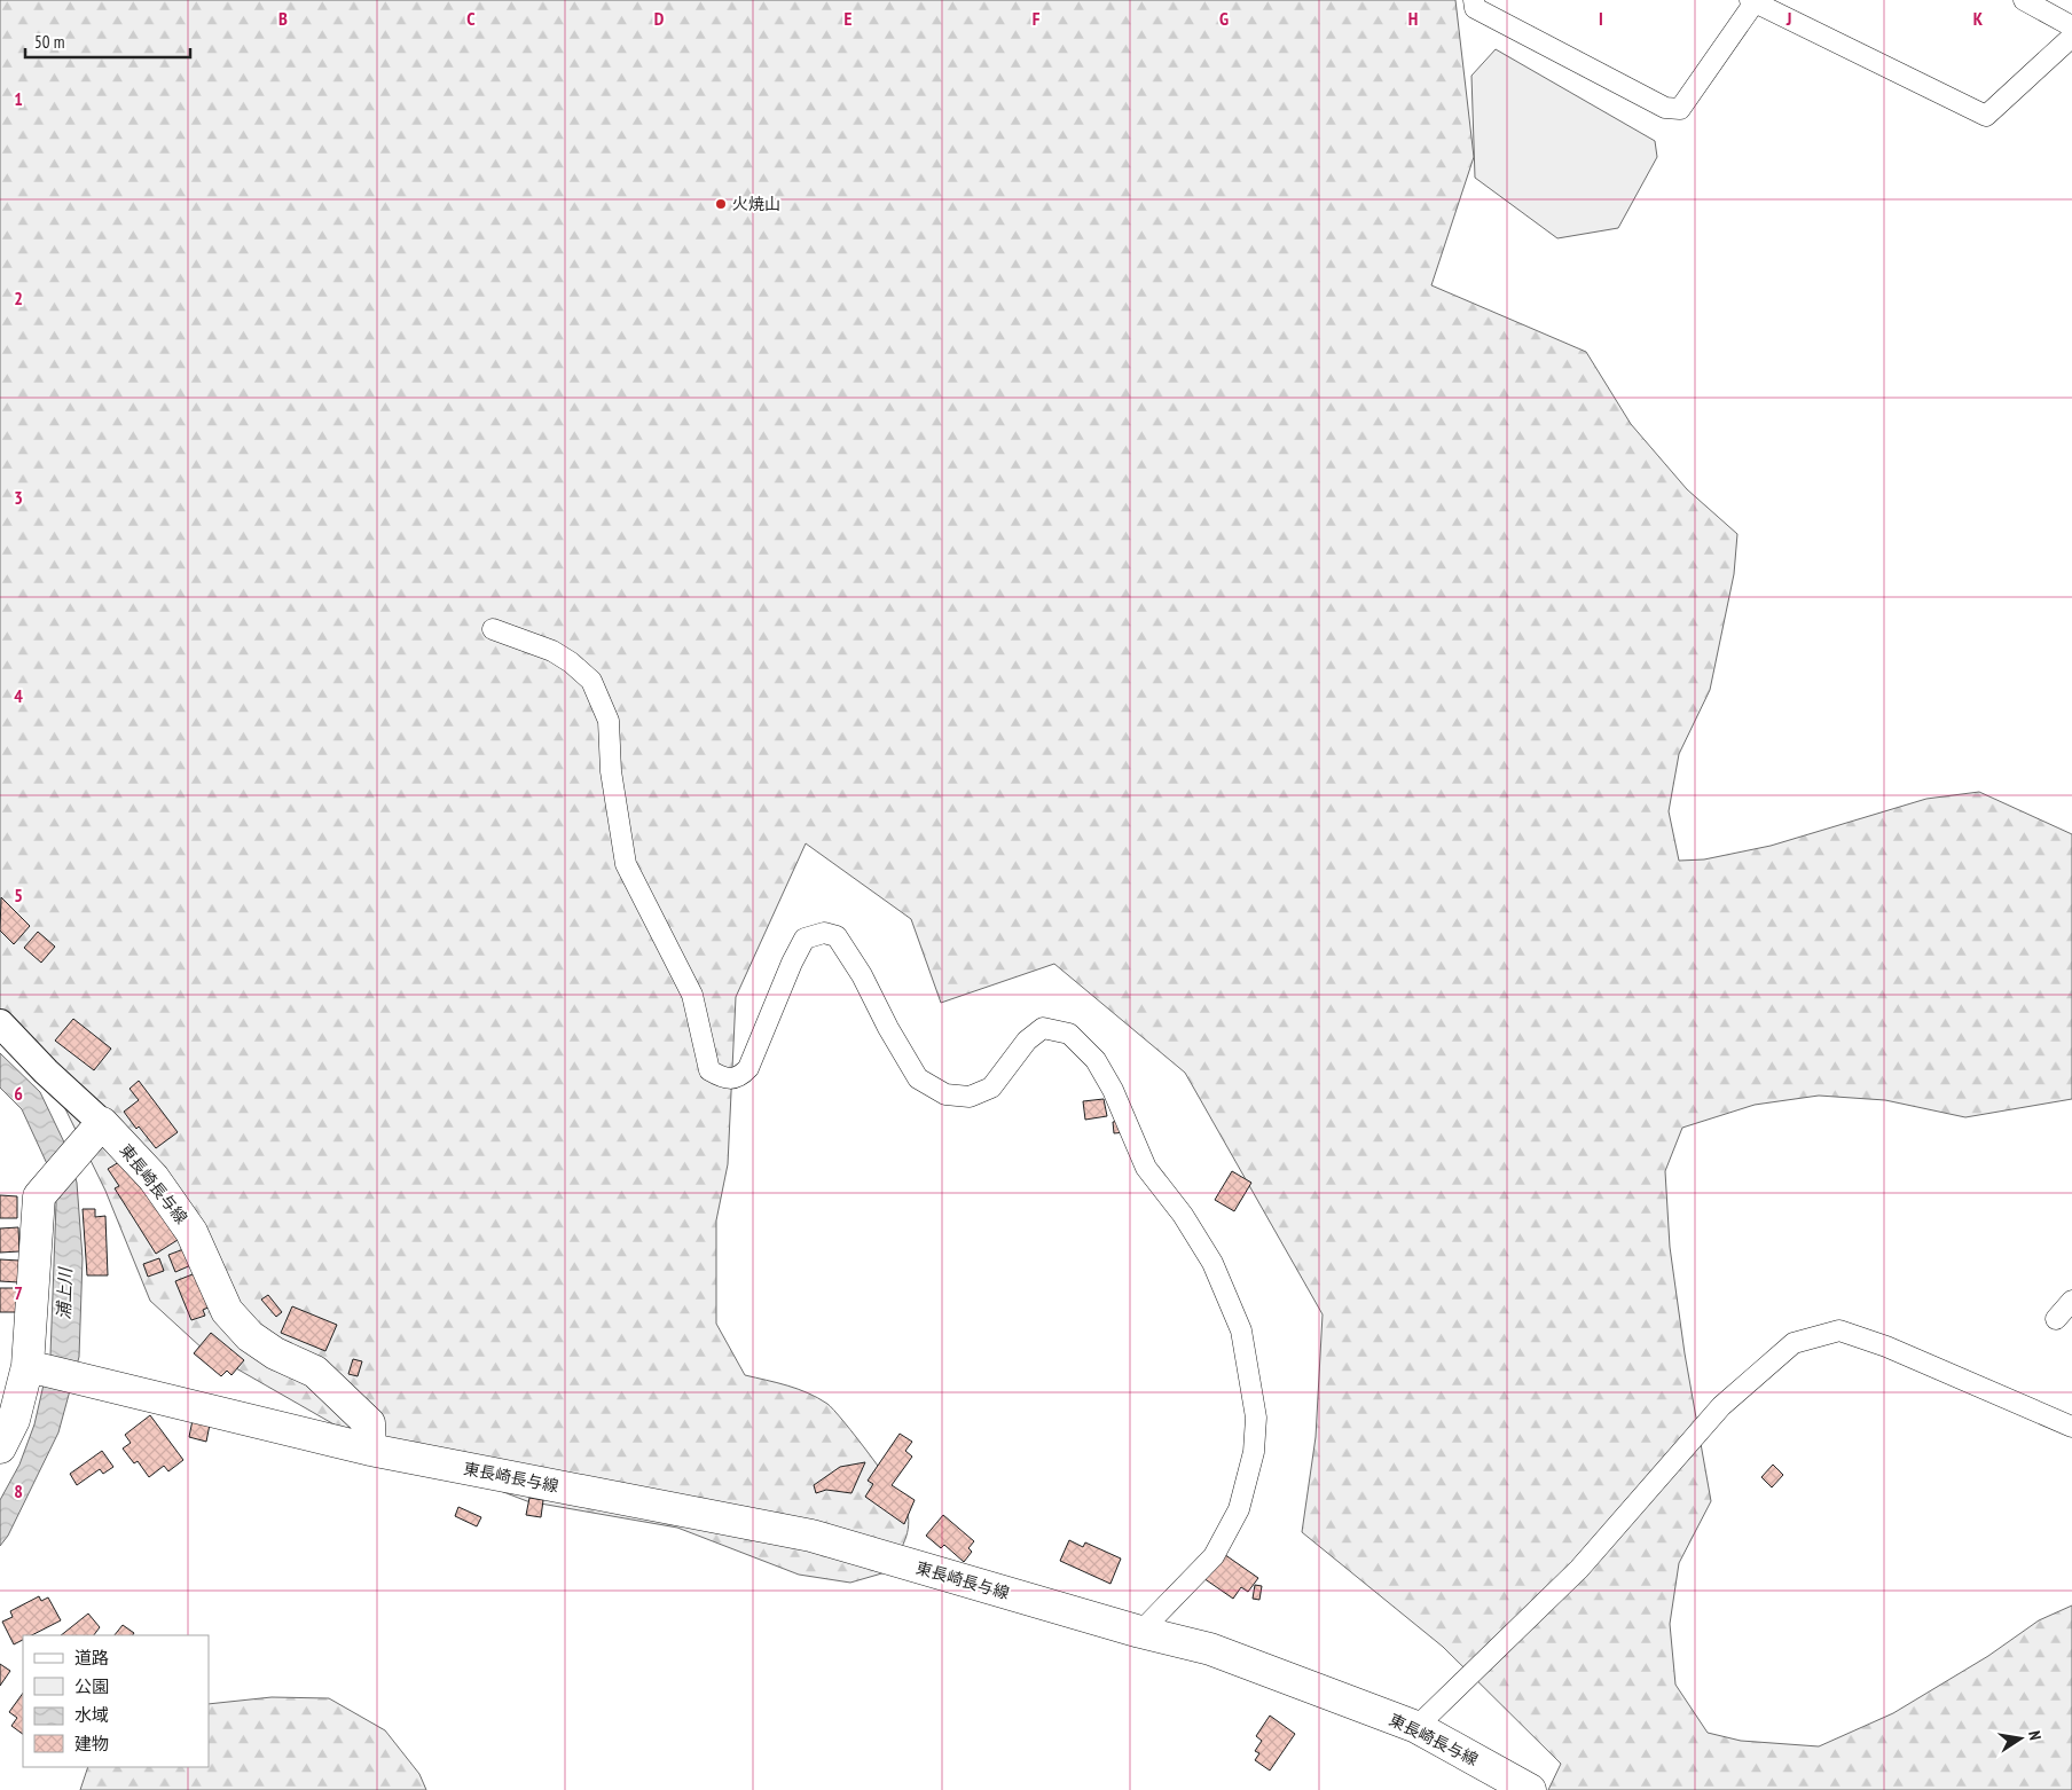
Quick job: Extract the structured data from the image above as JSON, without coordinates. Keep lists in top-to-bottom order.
{
  "streets": {
    "main road": ["東長崎長与線"]
  },
  "water": ["浦上川"],
  "places": ["火焼山"],
  "legend": [
    "道路",
    "公園",
    "水域",
    "建物"
  ],
  "scale_bar": "50 m",
  "north": "right",
  "grid": {
    "columns": [
      "B",
      "C",
      "D",
      "E",
      "F",
      "G",
      "H",
      "I",
      "J",
      "K"
    ],
    "rows": [
      "1",
      "2",
      "3",
      "4",
      "5",
      "6",
      "7",
      "8"
    ]
  }
}
